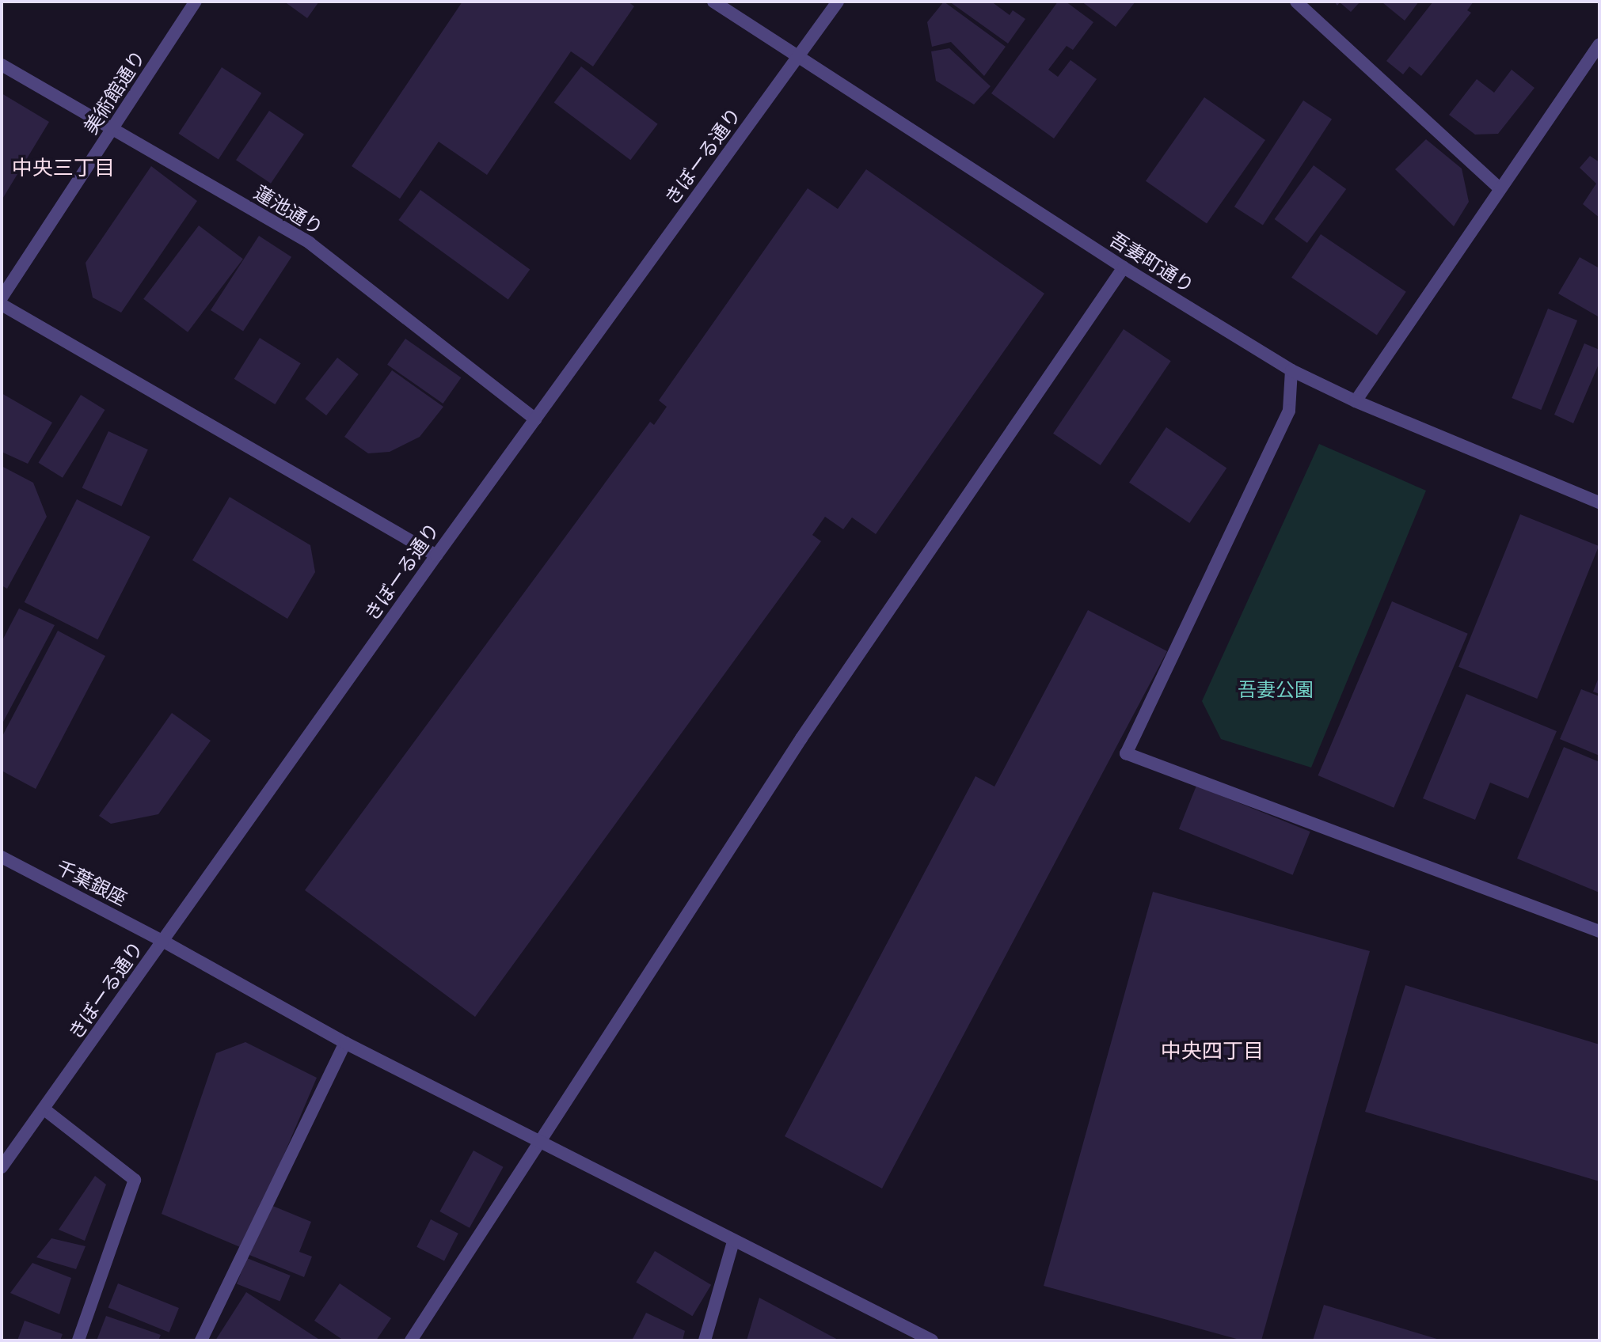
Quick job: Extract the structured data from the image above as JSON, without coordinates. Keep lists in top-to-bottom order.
{
  "streets": {
    "street": [
      "美術館通り",
      "きぼーる通り",
      "蓮池通り",
      "吾妻町通り",
      "千葉銀座"
    ]
  },
  "crossings": [
    ["美術館通り", "蓮池通り"],
    ["きぼーる通り", "蓮池通り"],
    ["きぼーる通り", "吾妻町通り"],
    ["きぼーる通り", "千葉銀座"]
  ],
  "districts": ["中央三丁目", "中央四丁目"],
  "parks": ["吾妻公園"]
}
